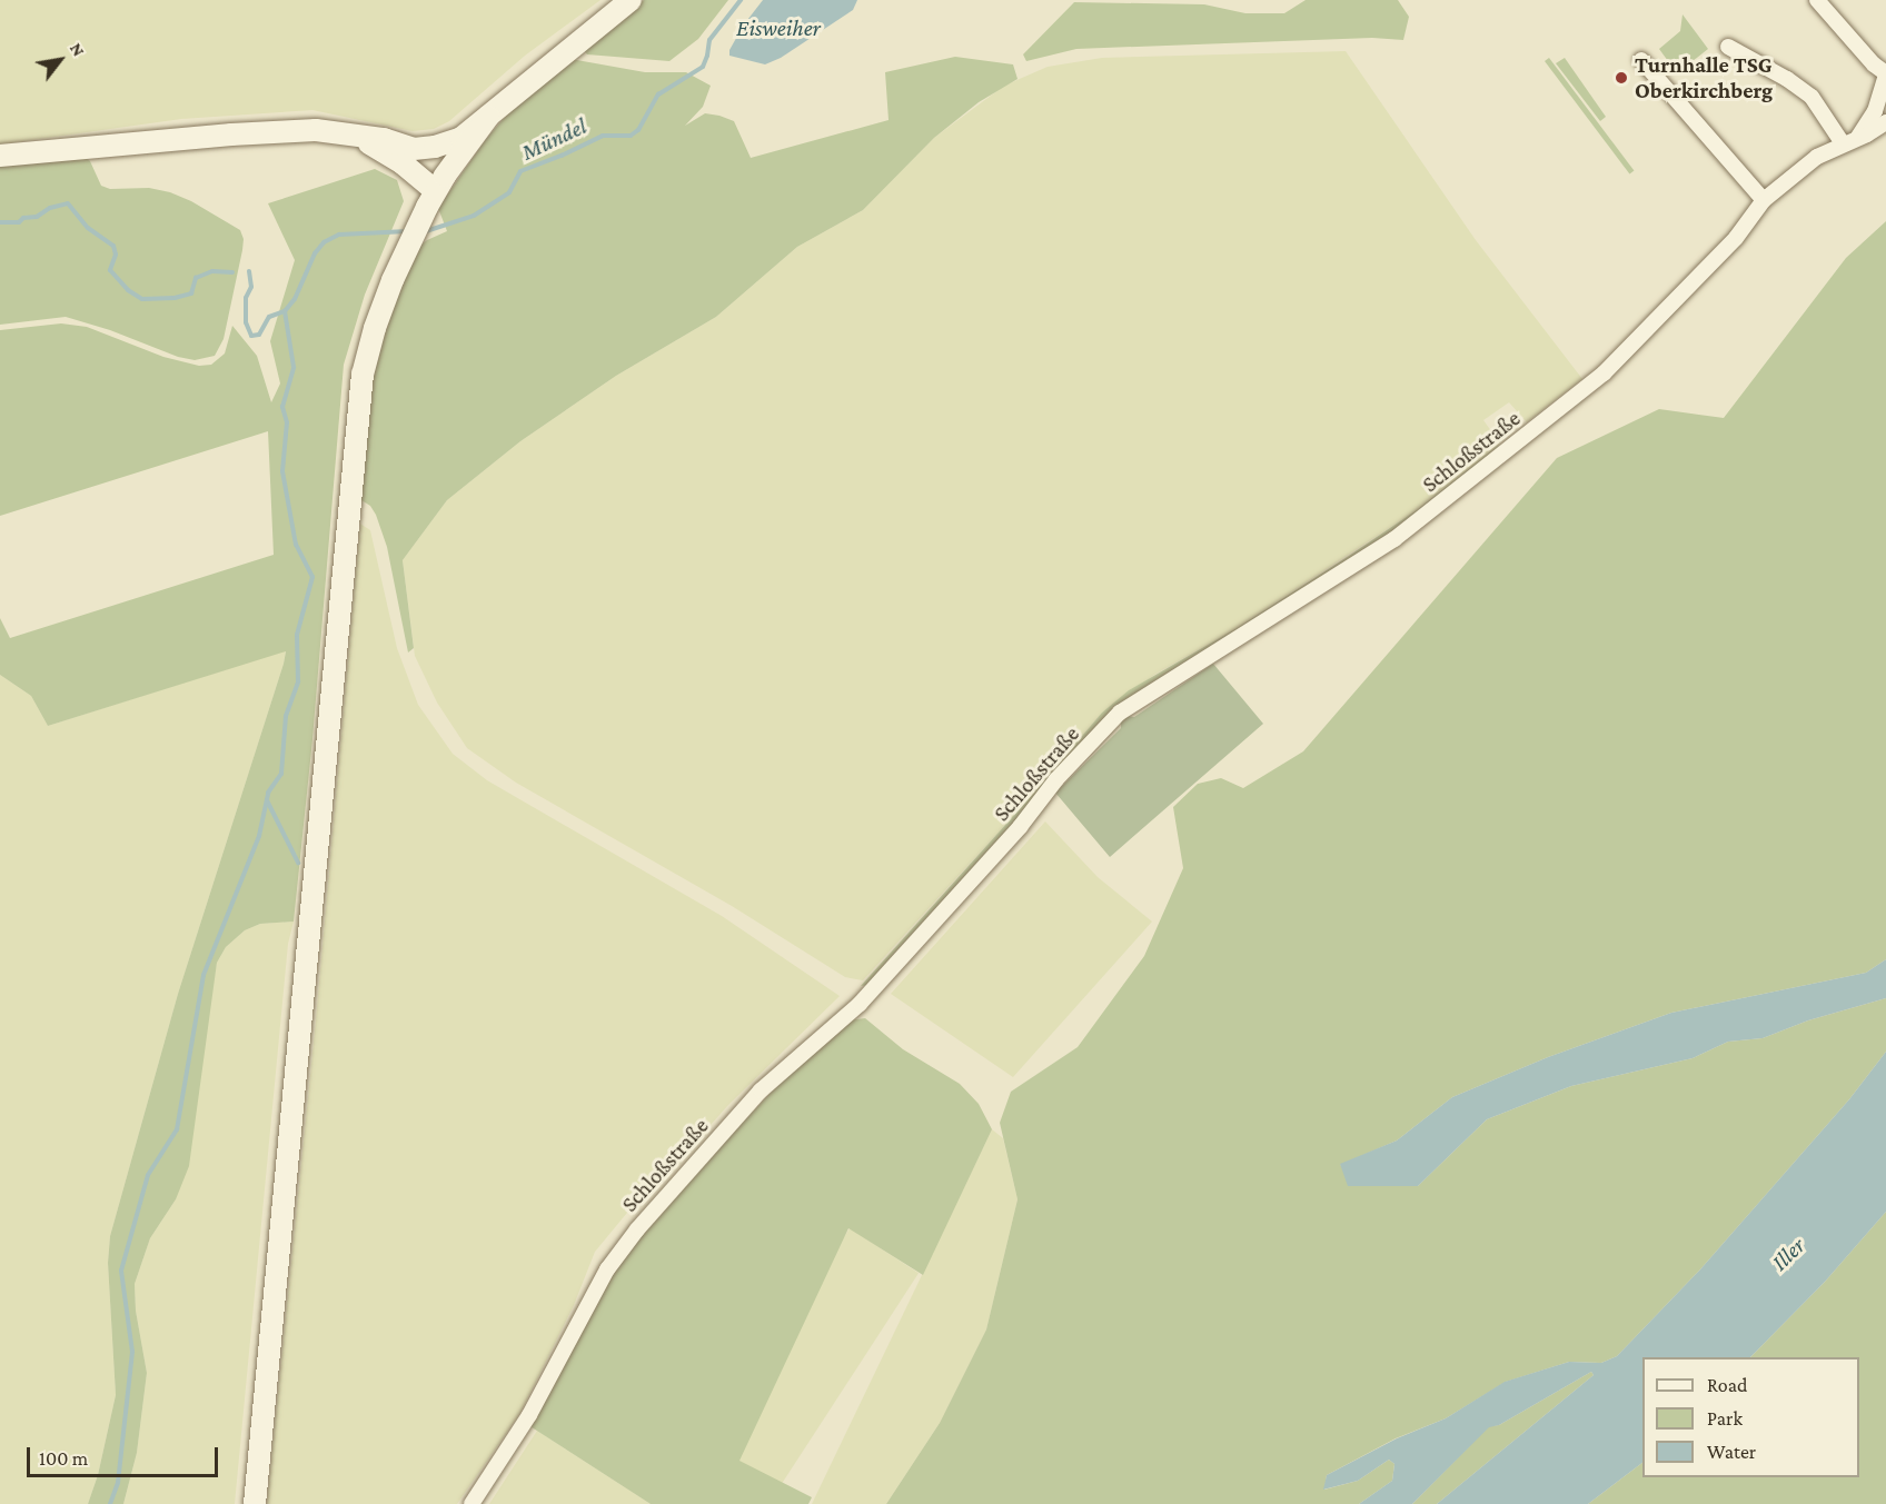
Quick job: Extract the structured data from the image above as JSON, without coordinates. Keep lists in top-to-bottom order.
{
  "streets": {
    "street": ["Schloßstraße"]
  },
  "water": ["Eisweiher", "Mündel", "Iller"],
  "places": ["Turnhalle TSG Oberkirchberg"],
  "legend": ["Road", "Park", "Water"],
  "scale_bar": "100 m",
  "north": "top right"
}
